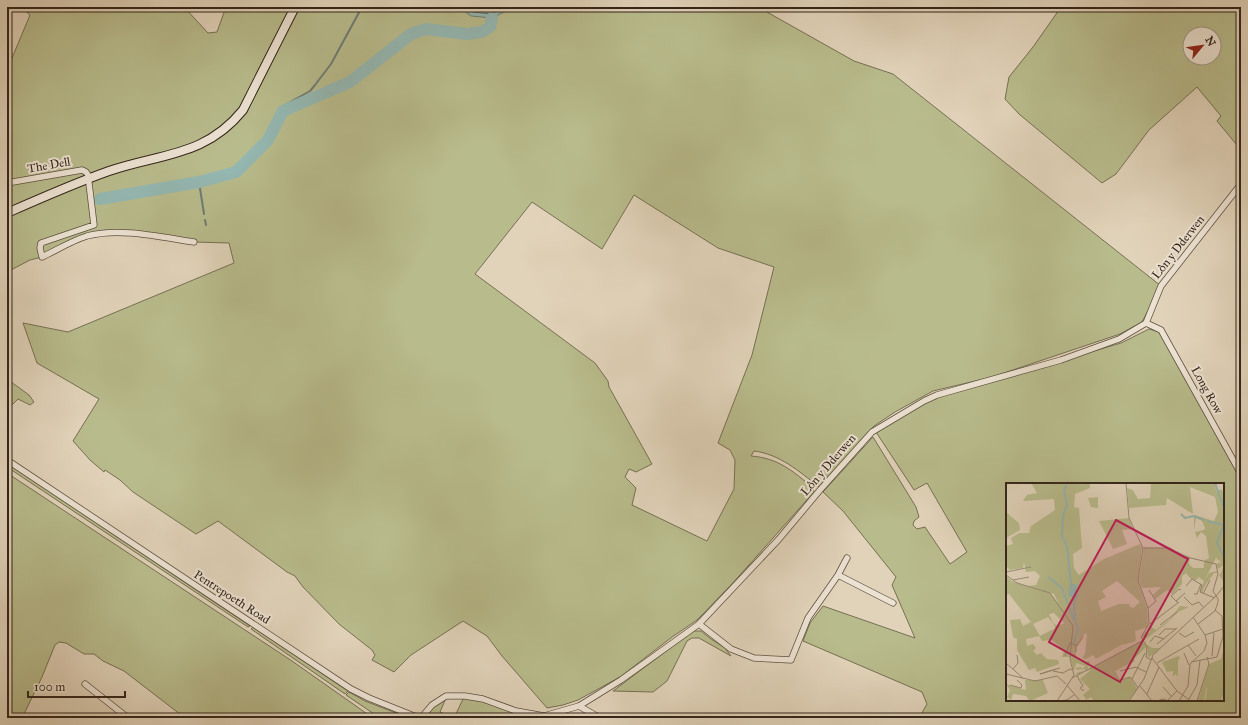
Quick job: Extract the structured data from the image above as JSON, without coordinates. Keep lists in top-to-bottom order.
{
  "streets": {
    "street": [
      "The Dell",
      "Lôn y Dderwen",
      "Long Row",
      "Pentrepoeth Road"
    ]
  },
  "crossings": [
    ["Lôn y Dderwen", "Long Row"],
    ["Lôn y Dderwen", "Pentrepoeth Road"]
  ],
  "scale_bar": "100 m",
  "north": "top right"
}
